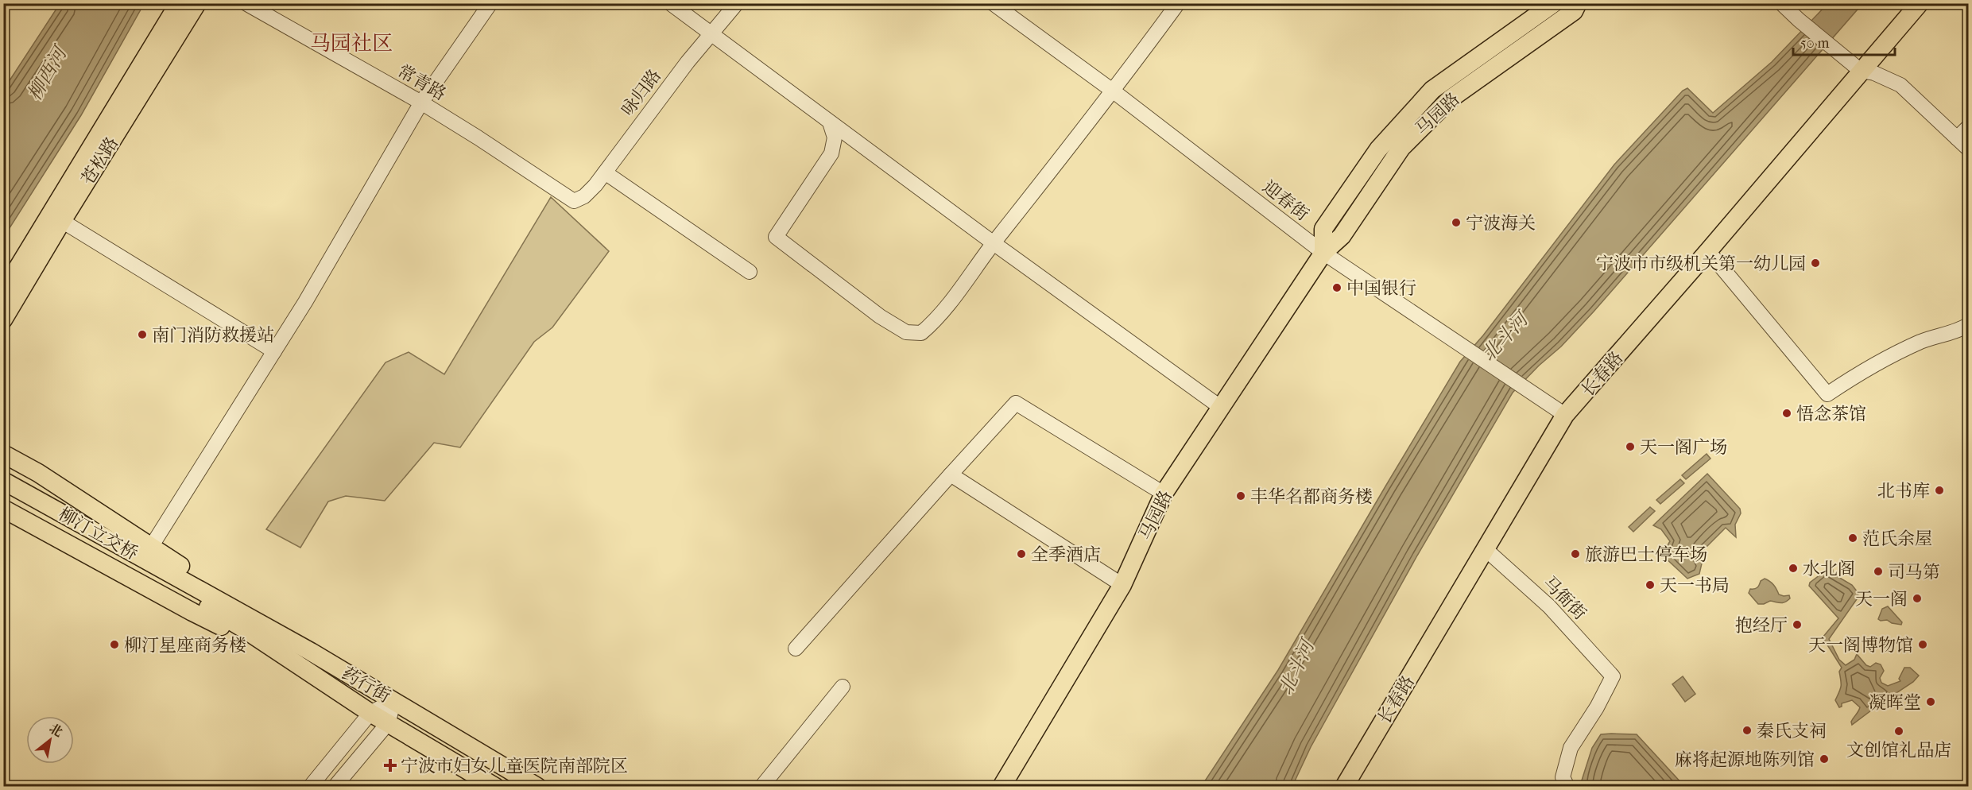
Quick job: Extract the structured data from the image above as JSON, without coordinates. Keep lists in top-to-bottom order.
{
  "streets": {
    "main road": [
      "马园路",
      "苍松路",
      "长春路",
      "柳汀立交桥",
      "药行街"
    ],
    "street": [
      "常青路",
      "咏归路",
      "迎春街",
      "马衙街"
    ]
  },
  "crossings": [
    ["常青路", "咏归路"],
    ["马园路", "迎春街"],
    ["迎春街", "长春路"],
    ["长春路", "马衙街"],
    ["柳汀立交桥", "药行街"]
  ],
  "districts": ["马园社区"],
  "water": ["柳西河", "北斗河"],
  "places": {
    "other": [
      "宁波海关",
      "宁波市市级机关第一幼儿园",
      "中国银行",
      "南门消防救援站",
      "悟念茶馆",
      "天一阁广场",
      "北书库",
      "丰华名都商务楼",
      "范氏余屋",
      "全季酒店",
      "旅游巴士停车场",
      "水北阁",
      "司马第",
      "天一书局",
      "天一阁",
      "抱经厅",
      "柳汀星座商务楼",
      "天一阁博物馆",
      "凝晖堂",
      "秦氏支祠",
      "文创馆礼品店",
      "麻将起源地陈列馆"
    ],
    "health": ["宁波市妇女儿童医院南部院区"]
  },
  "scale_bar": "50 m",
  "north": "top right"
}
